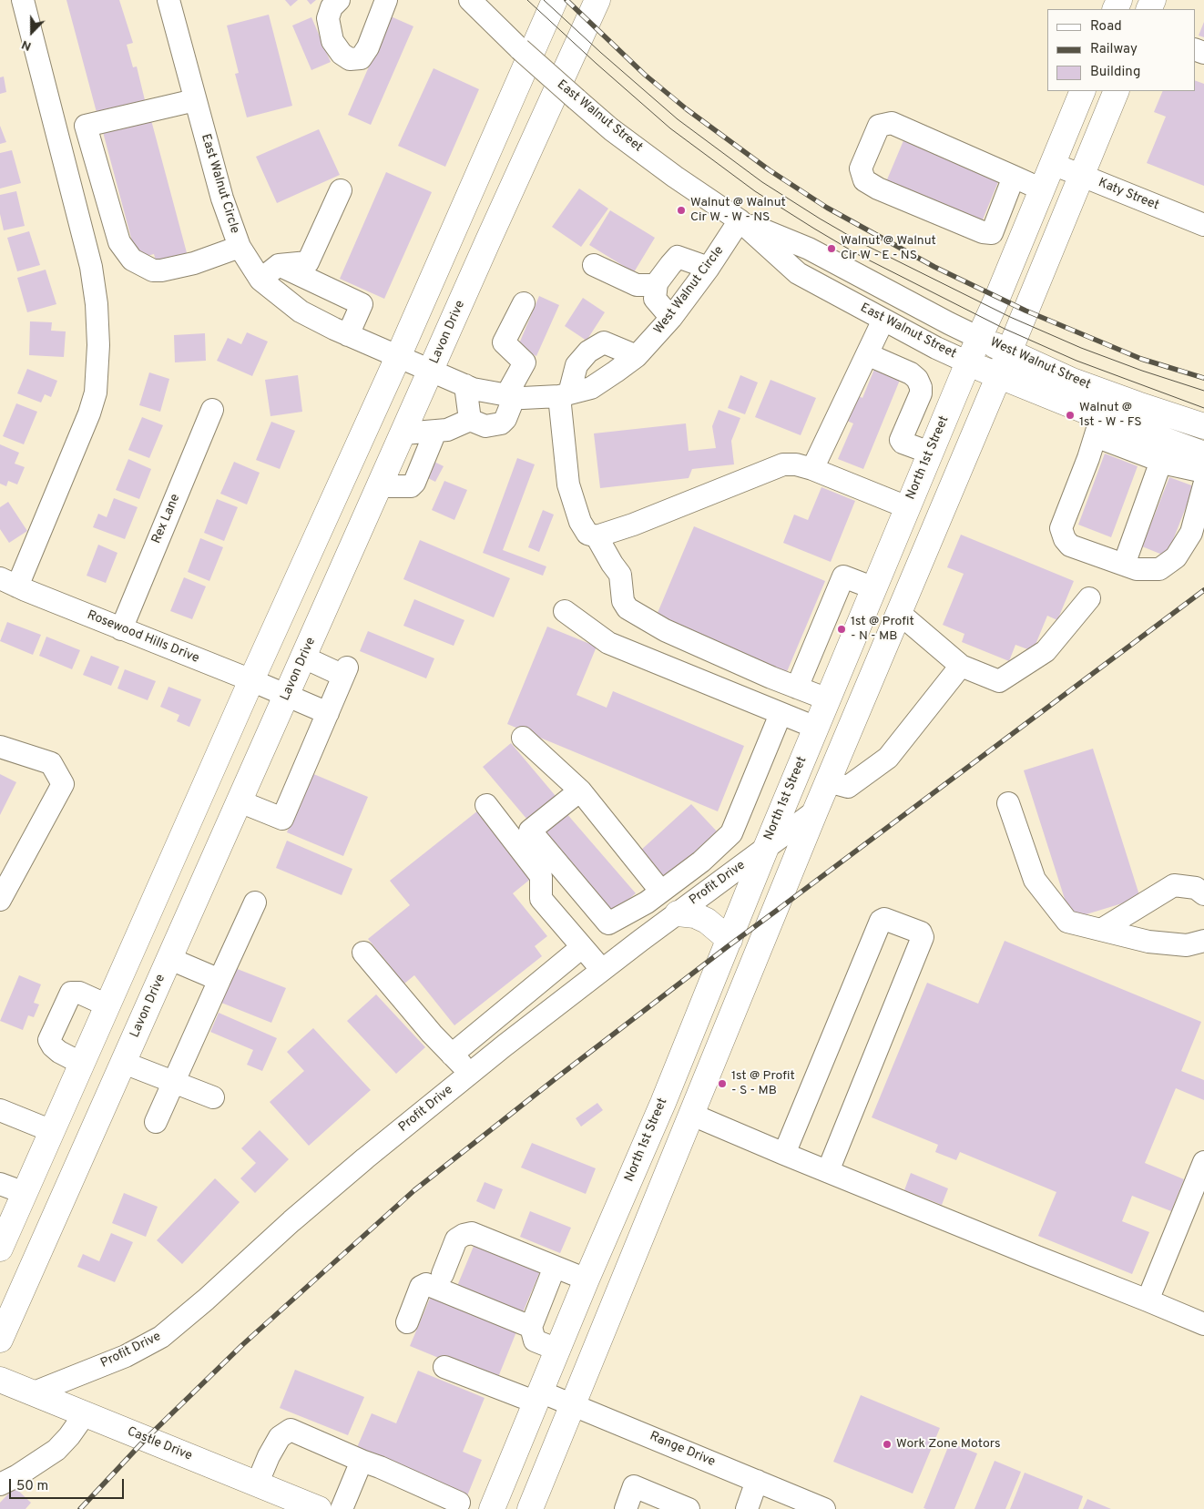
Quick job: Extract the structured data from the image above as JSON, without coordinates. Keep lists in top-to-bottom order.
{
  "streets": {
    "main road": [
      "Lavon Drive",
      "West Walnut Street",
      "North 1st Street",
      "Castle Drive"
    ],
    "street": [
      "East Walnut Street",
      "East Walnut Circle",
      "Katy Street",
      "West Walnut Circle",
      "Rex Lane",
      "Rosewood Hills Drive",
      "Profit Drive",
      "Range Drive"
    ]
  },
  "crossings": [
    ["East Walnut Street", "West Walnut Circle"],
    ["East Walnut Street", "West Walnut Street"],
    ["East Walnut Street", "North 1st Street"],
    ["East Walnut Circle", "West Walnut Circle"],
    ["East Walnut Circle", "Lavon Drive"],
    ["Katy Street", "North 1st Street"],
    ["West Walnut Circle", "Lavon Drive"],
    ["Lavon Drive", "Rosewood Hills Drive"],
    ["West Walnut Street", "North 1st Street"],
    ["North 1st Street", "Profit Drive"],
    ["North 1st Street", "Range Drive"],
    ["Rex Lane", "Rosewood Hills Drive"],
    ["Profit Drive", "Castle Drive"]
  ],
  "places": [
    "Walnut @ Walnut Cir W - W - NS",
    "Walnut @ Walnut Cir W - E - NS",
    "Walnut @ 1st - W - FS",
    "1st @ Profit - N - MB",
    "1st @ Profit - S - MB",
    "Work Zone Motors"
  ],
  "legend": ["Road", "Railway", "Building"],
  "scale_bar": "50 m",
  "north": "bottom"
}
